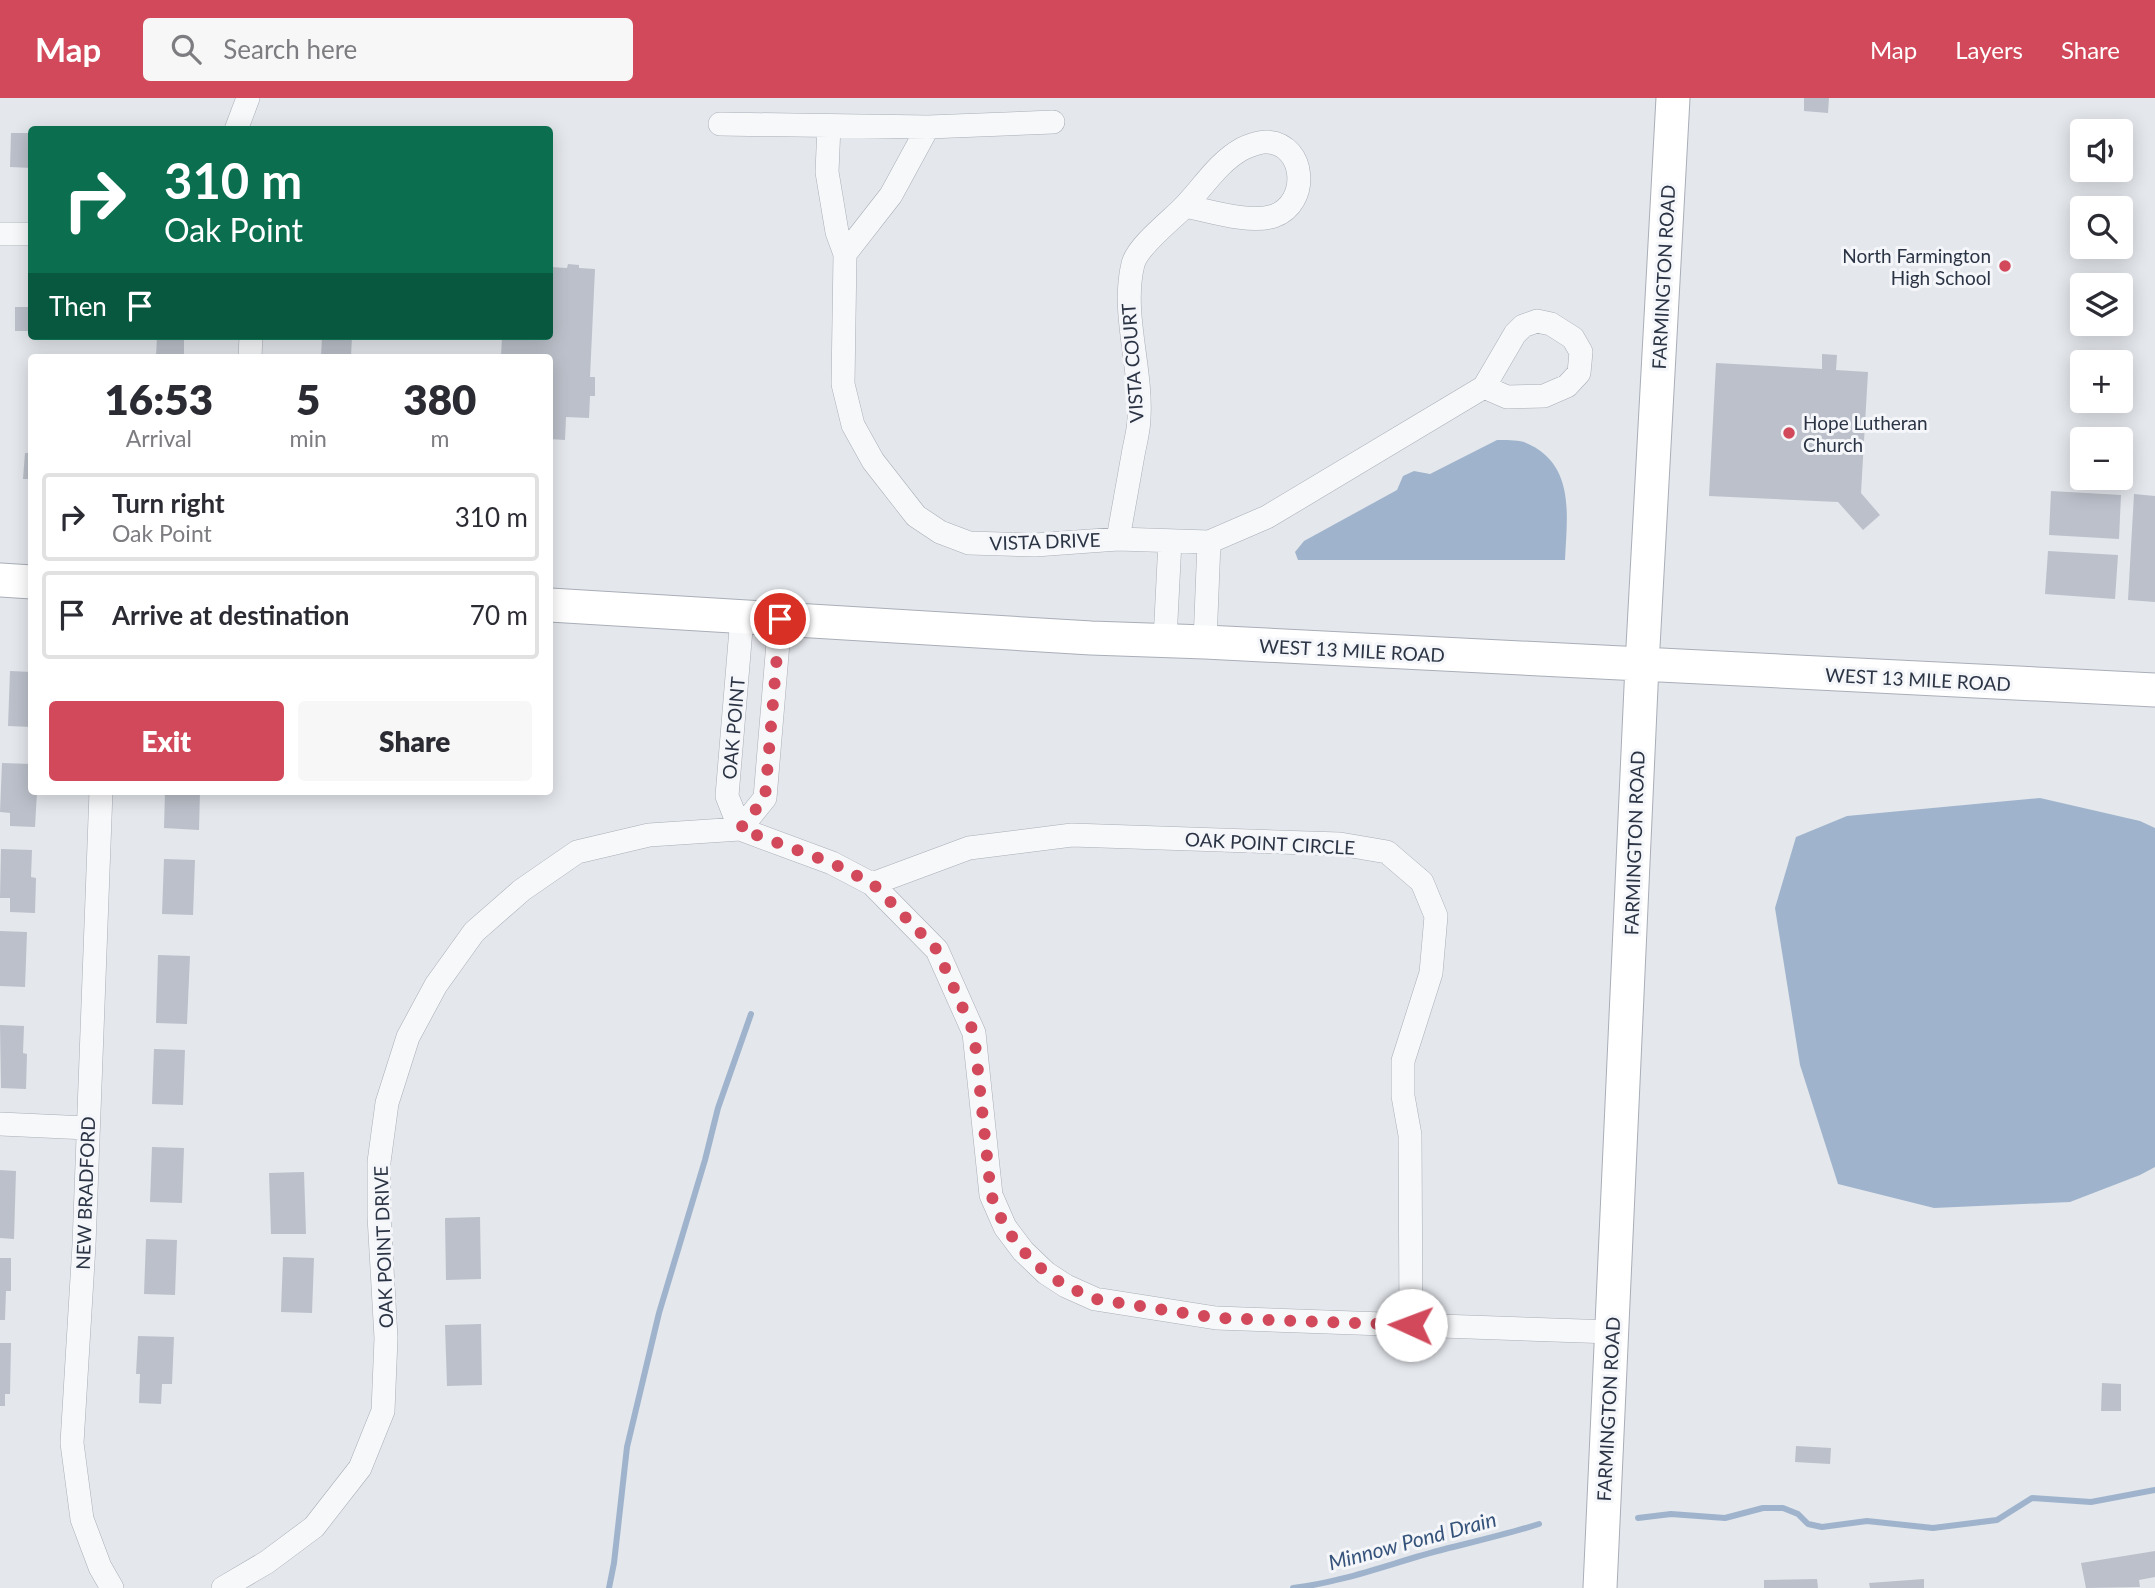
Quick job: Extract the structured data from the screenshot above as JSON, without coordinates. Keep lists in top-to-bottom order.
{
  "streets": {
    "street": [
      "FARMINGTON ROAD",
      "VISTA COURT",
      "VISTA DRIVE",
      "WEST 13 MILE ROAD",
      "OAK POINT",
      "OAK POINT CIRCLE",
      "NEW BRADFORD",
      "OAK POINT DRIVE"
    ]
  },
  "crossings": [
    ["FARMINGTON ROAD", "WEST 13 MILE ROAD"],
    ["FARMINGTON ROAD", "OAK POINT DRIVE"],
    ["VISTA COURT", "VISTA DRIVE"],
    ["WEST 13 MILE ROAD", "OAK POINT"],
    ["OAK POINT", "OAK POINT DRIVE"],
    ["OAK POINT CIRCLE", "OAK POINT DRIVE"]
  ],
  "water": ["Minnow Pond Drain"],
  "places": ["North Farmington High School", "Hope Lutheran Church"],
  "page": {
    "header": "Map",
    "search": "Search here",
    "nav": ["Map", "Layers", "Share"],
    "map_buttons": ["+", "−"],
    "turn": ["310 m", "Oak Point"],
    "then": "Then",
    "eta": [
      "16:53",
      "Arrival",
      "5",
      "min",
      "380",
      "m"
    ],
    "list": [
      {
        "name": "Turn right",
        "note": "Oak Point",
        "value": "310 m"
      },
      {
        "name": "Arrive at destination",
        "value": "70 m"
      }
    ],
    "buttons": ["Exit", "Share"]
  }
}
